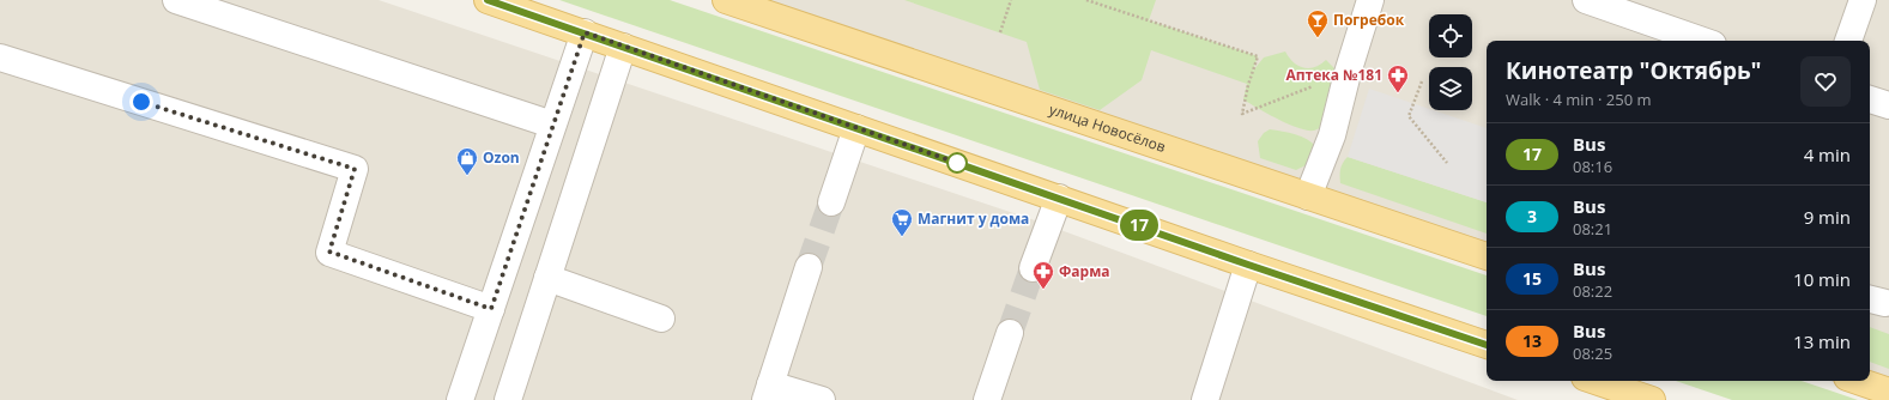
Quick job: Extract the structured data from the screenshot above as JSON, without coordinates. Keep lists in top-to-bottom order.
{
  "streets": {
    "main road": ["улица Новосёлов"]
  },
  "places": {
    "bar": ["Погребок"],
    "pharmacy": ["Аптека №181", "Фарма"],
    "shop": ["Ozon"],
    "supermarket": ["Магнит у дома"]
  },
  "lines": ["bus line 17"],
  "page": {
    "on_map": "17",
    "heading": ["Кинотеатр \"Октябрь\"", "Walk · 4 min · 250 m"],
    "list": [
      {
        "mark": "17",
        "name": "Bus",
        "note": "08:16",
        "value": "4 min"
      },
      {
        "mark": "3",
        "name": "Bus",
        "note": "08:21",
        "value": "9 min"
      },
      {
        "mark": "15",
        "name": "Bus",
        "note": "08:22",
        "value": "10 min"
      },
      {
        "mark": "13",
        "name": "Bus",
        "note": "08:25",
        "value": "13 min"
      }
    ]
  }
}
